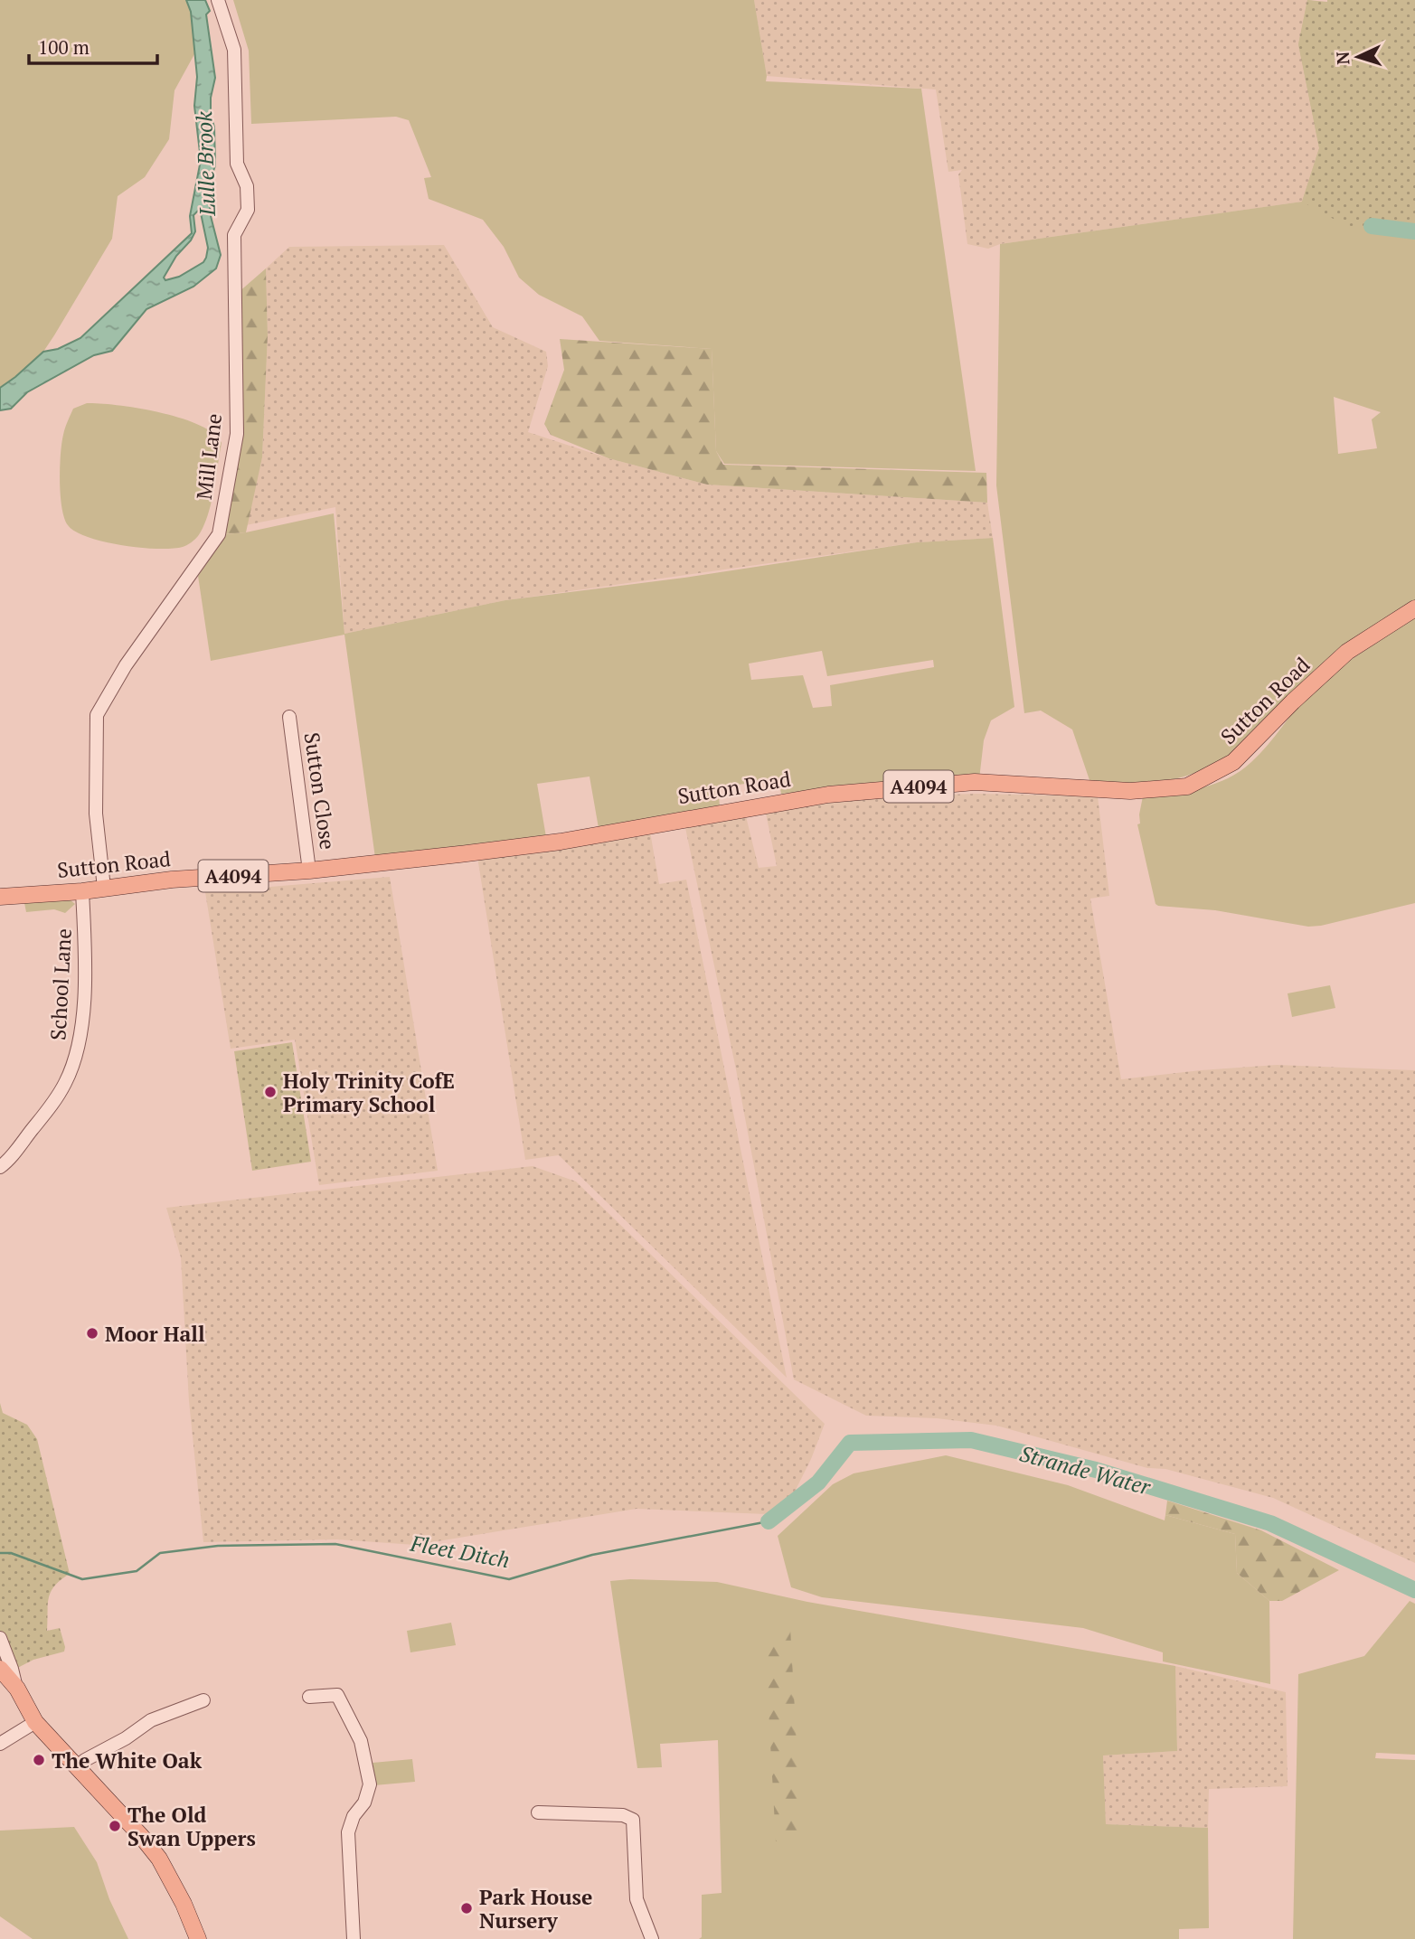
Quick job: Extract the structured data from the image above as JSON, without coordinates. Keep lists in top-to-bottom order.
{
  "streets": {
    "main road": ["Sutton Road", "A4094"],
    "street": ["Mill Lane", "Sutton Close", "School Lane"]
  },
  "crossings": [
    ["Mill Lane", "Sutton Road"],
    ["Sutton Road", "Sutton Close"],
    ["Sutton Road", "School Lane"]
  ],
  "water": ["Lulle Brook", "Strande Water", "Fleet Ditch"],
  "places": [
    "Holy Trinity CofE Primary School",
    "Moor Hall",
    "The White Oak",
    "The Old Swan Uppers",
    "Park House Nursery"
  ],
  "scale_bar": "100 m",
  "north": "left"
}
